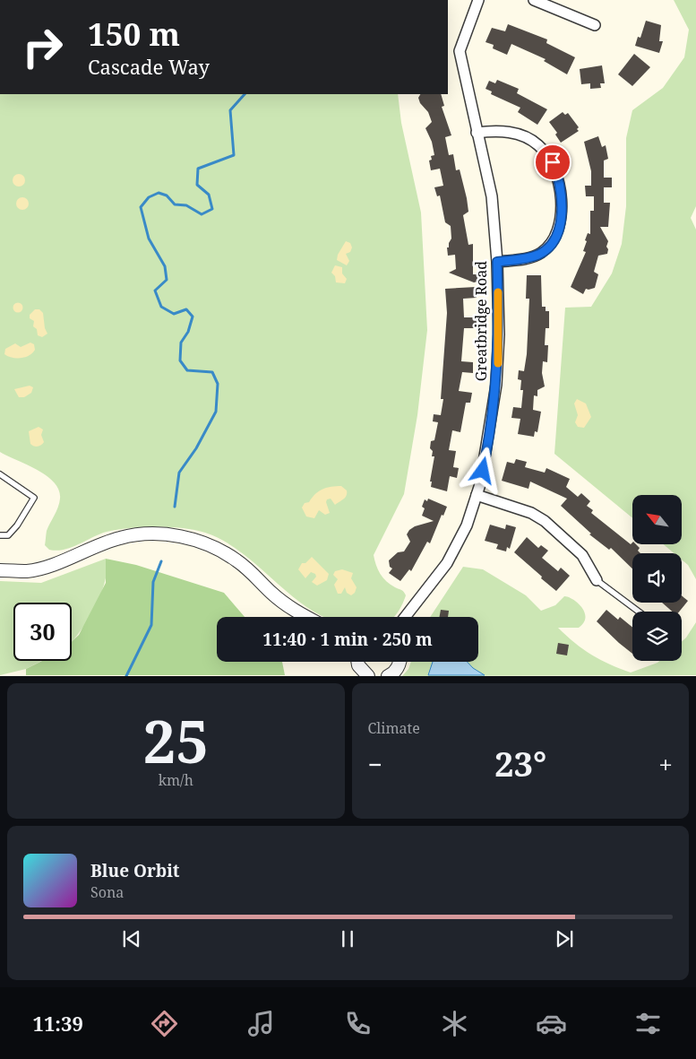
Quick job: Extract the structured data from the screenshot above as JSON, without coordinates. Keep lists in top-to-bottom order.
{
  "streets": {
    "street": ["Greatbridge Road"]
  },
  "north": "top left",
  "page": {
    "turn": ["150 m", "Cascade Way"],
    "limit": "30",
    "trip": "11:40 · 1 min · 250 m",
    "tile": [
      ["25", "km/h"],
      "Climate"
    ],
    "heat": ["−", "23°", "+"],
    "song": ["Blue Orbit", "Sona"],
    "tabs": "11:39"
  }
}
